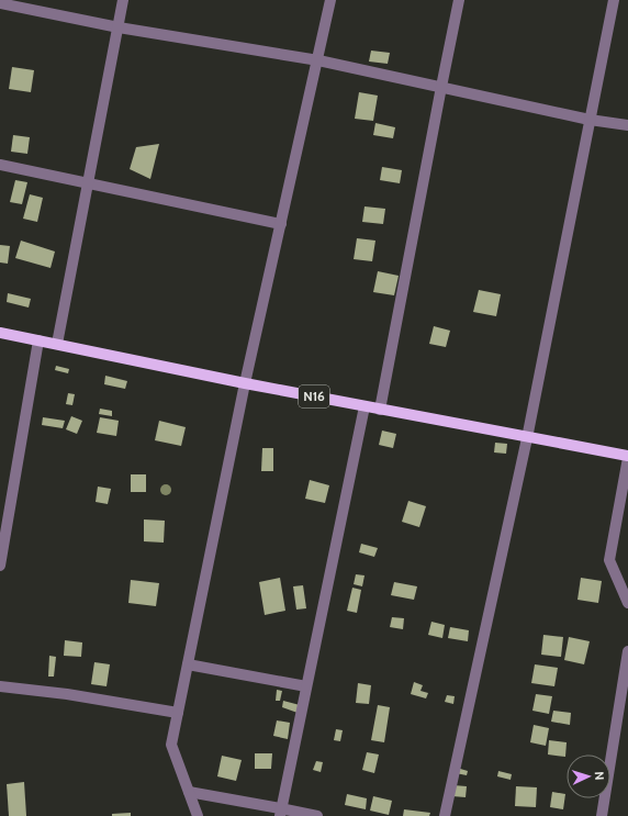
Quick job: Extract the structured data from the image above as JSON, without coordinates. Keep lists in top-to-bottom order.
{
  "streets": {
    "main road": ["N16"]
  },
  "north": "right"
}
